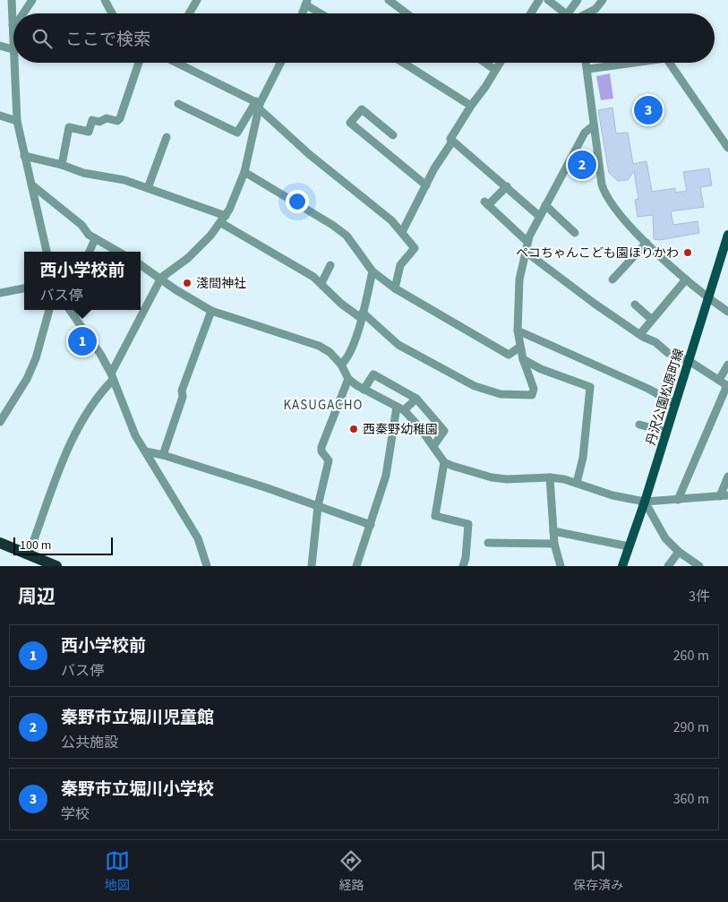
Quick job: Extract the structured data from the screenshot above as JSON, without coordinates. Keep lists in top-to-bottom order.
{
  "streets": {
    "main road": ["丹沢公園松原町線"]
  },
  "districts": ["KASUGACHO"],
  "places": ["ペコちゃんこども園ほりかわ", "淺間神社", "西秦野幼稚園"],
  "scale_bar": "100 m",
  "page": {
    "search": "ここで検索",
    "pins": ["3", "2", "1"],
    "popup": ["西小学校前", "バス停"],
    "scale": "100 m",
    "heading": ["周辺", "3件"],
    "list": [
      {
        "mark": "1",
        "name": "西小学校前",
        "note": "バス停",
        "value": "260 m"
      },
      {
        "mark": "2",
        "name": "秦野市立堀川児童館",
        "note": "公共施設",
        "value": "290 m"
      },
      {
        "mark": "3",
        "name": "秦野市立堀川小学校",
        "note": "学校",
        "value": "360 m"
      }
    ],
    "nav": ["地図", "経路", "保存済み"]
  }
}
